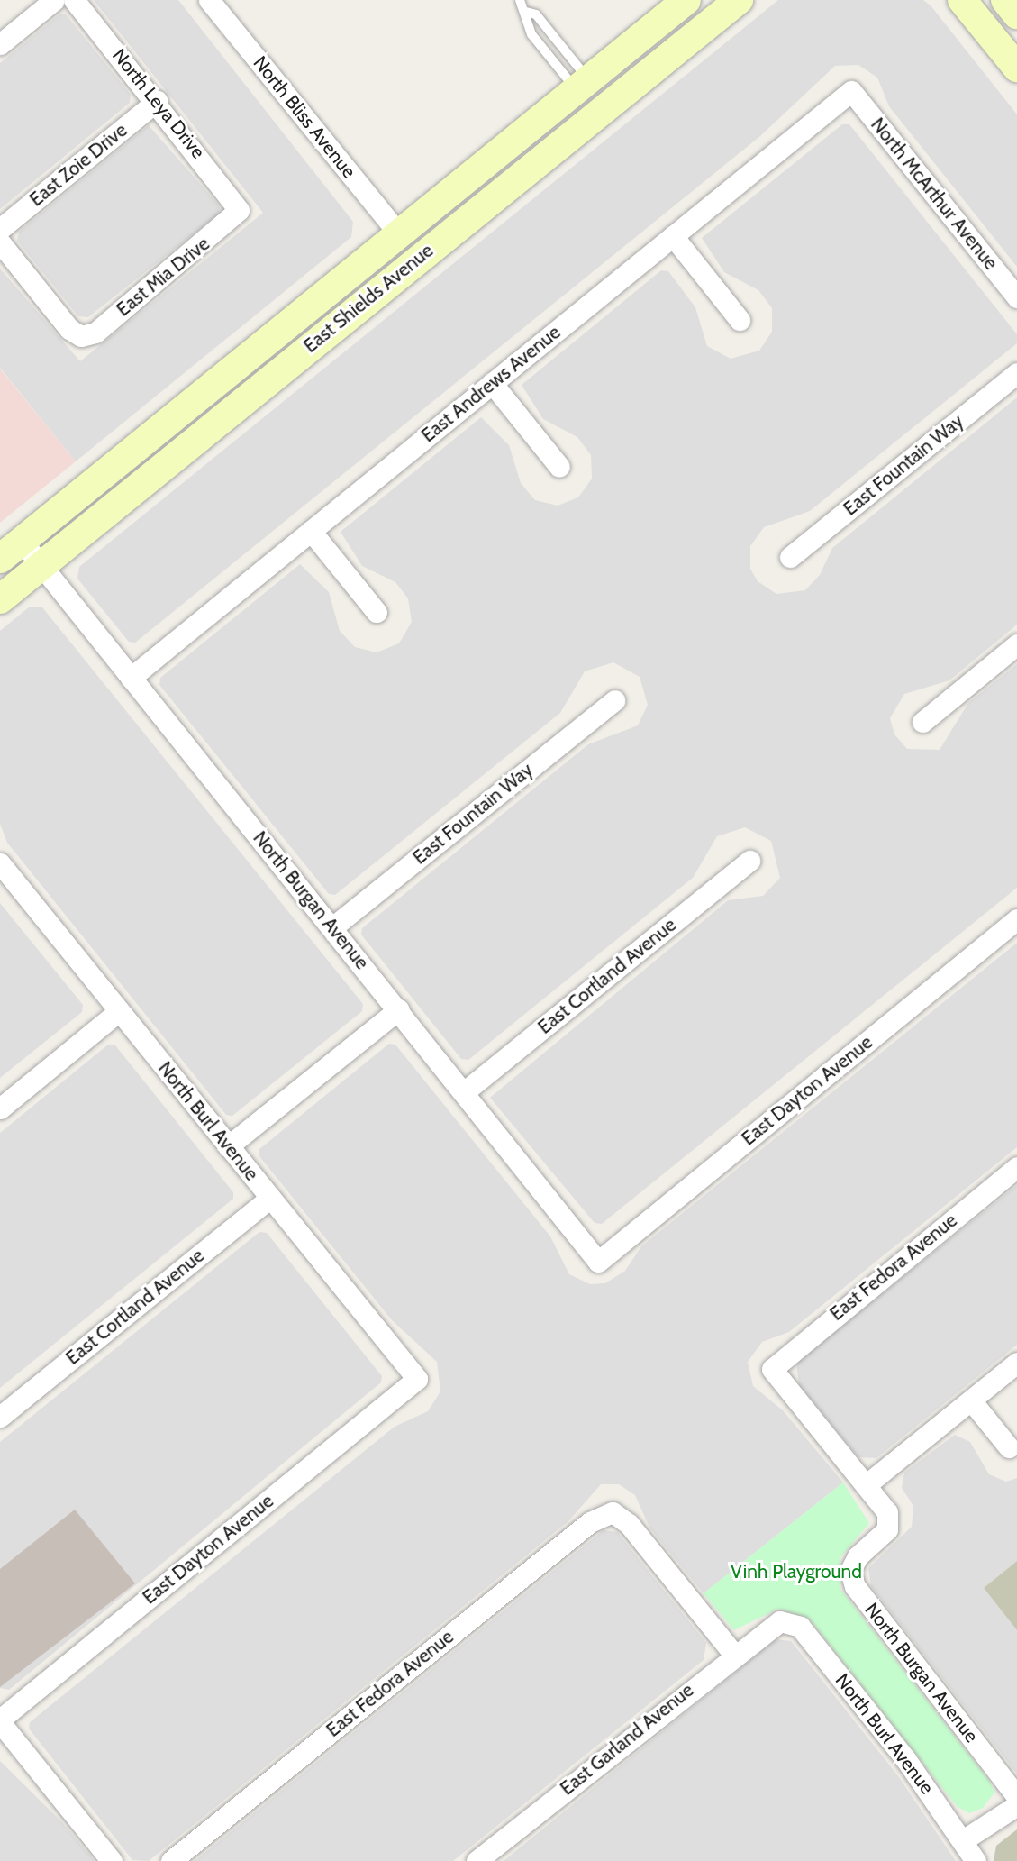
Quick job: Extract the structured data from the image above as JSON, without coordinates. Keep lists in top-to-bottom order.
{
  "streets": {
    "main road": ["East Shields Avenue"],
    "street": [
      "North Leya Drive",
      "North Bliss Avenue",
      "East Zoie Drive",
      "North McArthur Avenue",
      "East Mia Drive",
      "East Andrews Avenue",
      "East Fountain Way",
      "North Burgan Avenue",
      "East Cortland Avenue",
      "East Dayton Avenue",
      "North Burl Avenue",
      "East Fedora Avenue",
      "East Garland Avenue"
    ]
  },
  "crossings": [
    ["North Leya Drive", "East Zoie Drive"],
    ["North Leya Drive", "East Mia Drive"],
    ["North Bliss Avenue", "East Shields Avenue"],
    ["North McArthur Avenue", "East Andrews Avenue"],
    ["East Shields Avenue", "North Burgan Avenue"],
    ["East Andrews Avenue", "North Burgan Avenue"],
    ["East Fountain Way", "North Burgan Avenue"],
    ["North Burgan Avenue", "East Cortland Avenue"],
    ["North Burgan Avenue", "East Dayton Avenue"],
    ["North Burgan Avenue", "East Fedora Avenue"],
    ["East Cortland Avenue", "North Burl Avenue"],
    ["East Dayton Avenue", "North Burl Avenue"],
    ["North Burl Avenue", "East Garland Avenue"],
    ["East Fedora Avenue", "East Garland Avenue"]
  ],
  "parks": ["Vinh Playground"]
}
